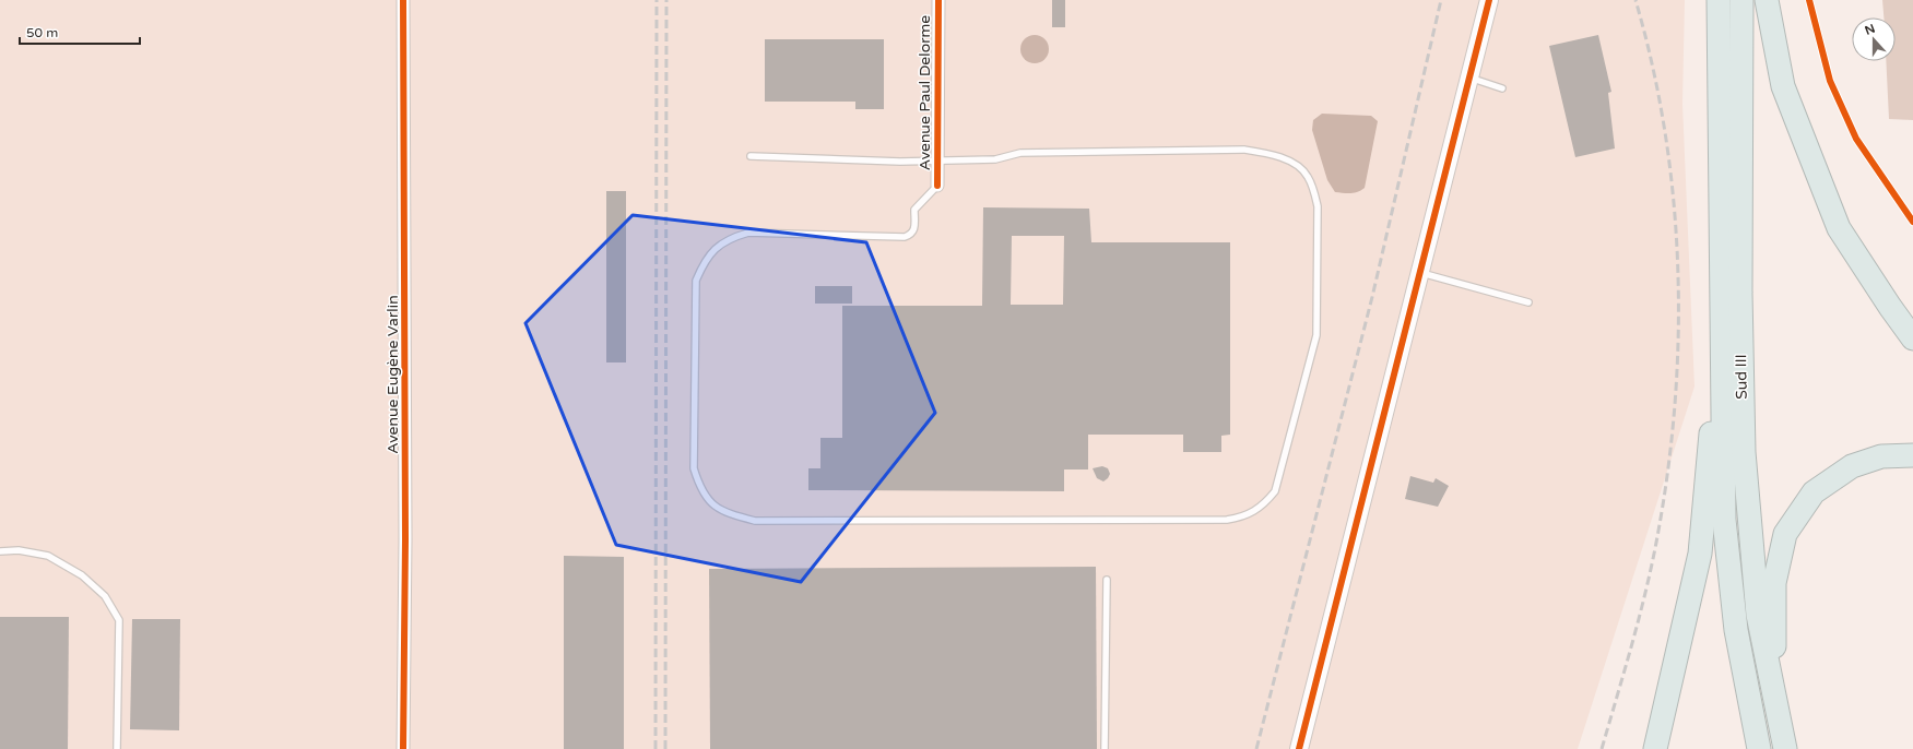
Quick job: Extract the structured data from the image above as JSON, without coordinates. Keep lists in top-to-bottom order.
{
  "streets": {
    "highway": ["Sud III"],
    "street": ["Avenue Paul Delorme", "Avenue Eugène Varlin"]
  },
  "scale_bar": "50 m",
  "north": "top"
}
